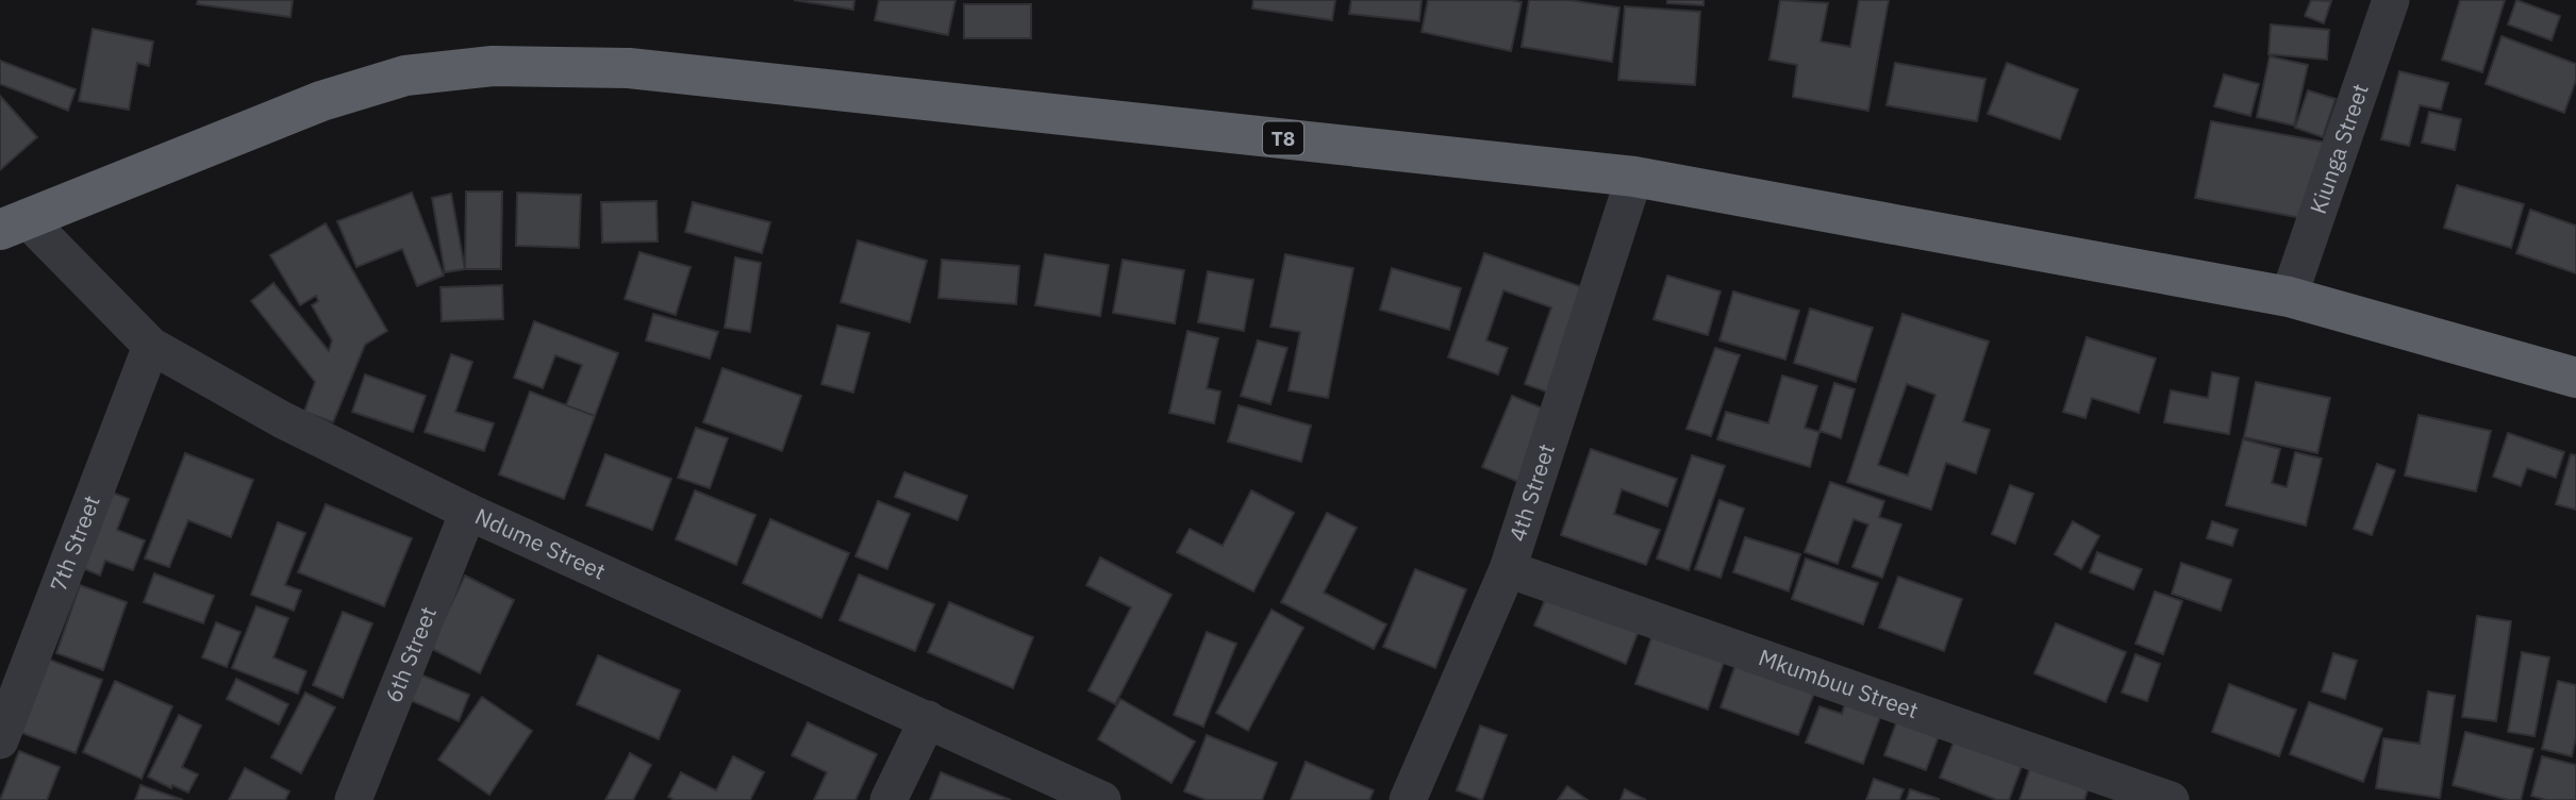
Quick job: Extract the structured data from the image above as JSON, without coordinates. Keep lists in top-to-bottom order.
{
  "streets": {
    "highway": ["T8"],
    "street": [
      "Kiunga Street",
      "4th Street",
      "7th Street",
      "Ndume Street",
      "6th Street",
      "Mkumbuu Street"
    ]
  },
  "crossings": [
    ["T8", "Kiunga Street"],
    ["T8", "4th Street"],
    ["T8", "Ndume Street"],
    ["4th Street", "Mkumbuu Street"],
    ["7th Street", "Ndume Street"],
    ["Ndume Street", "6th Street"]
  ]
}
